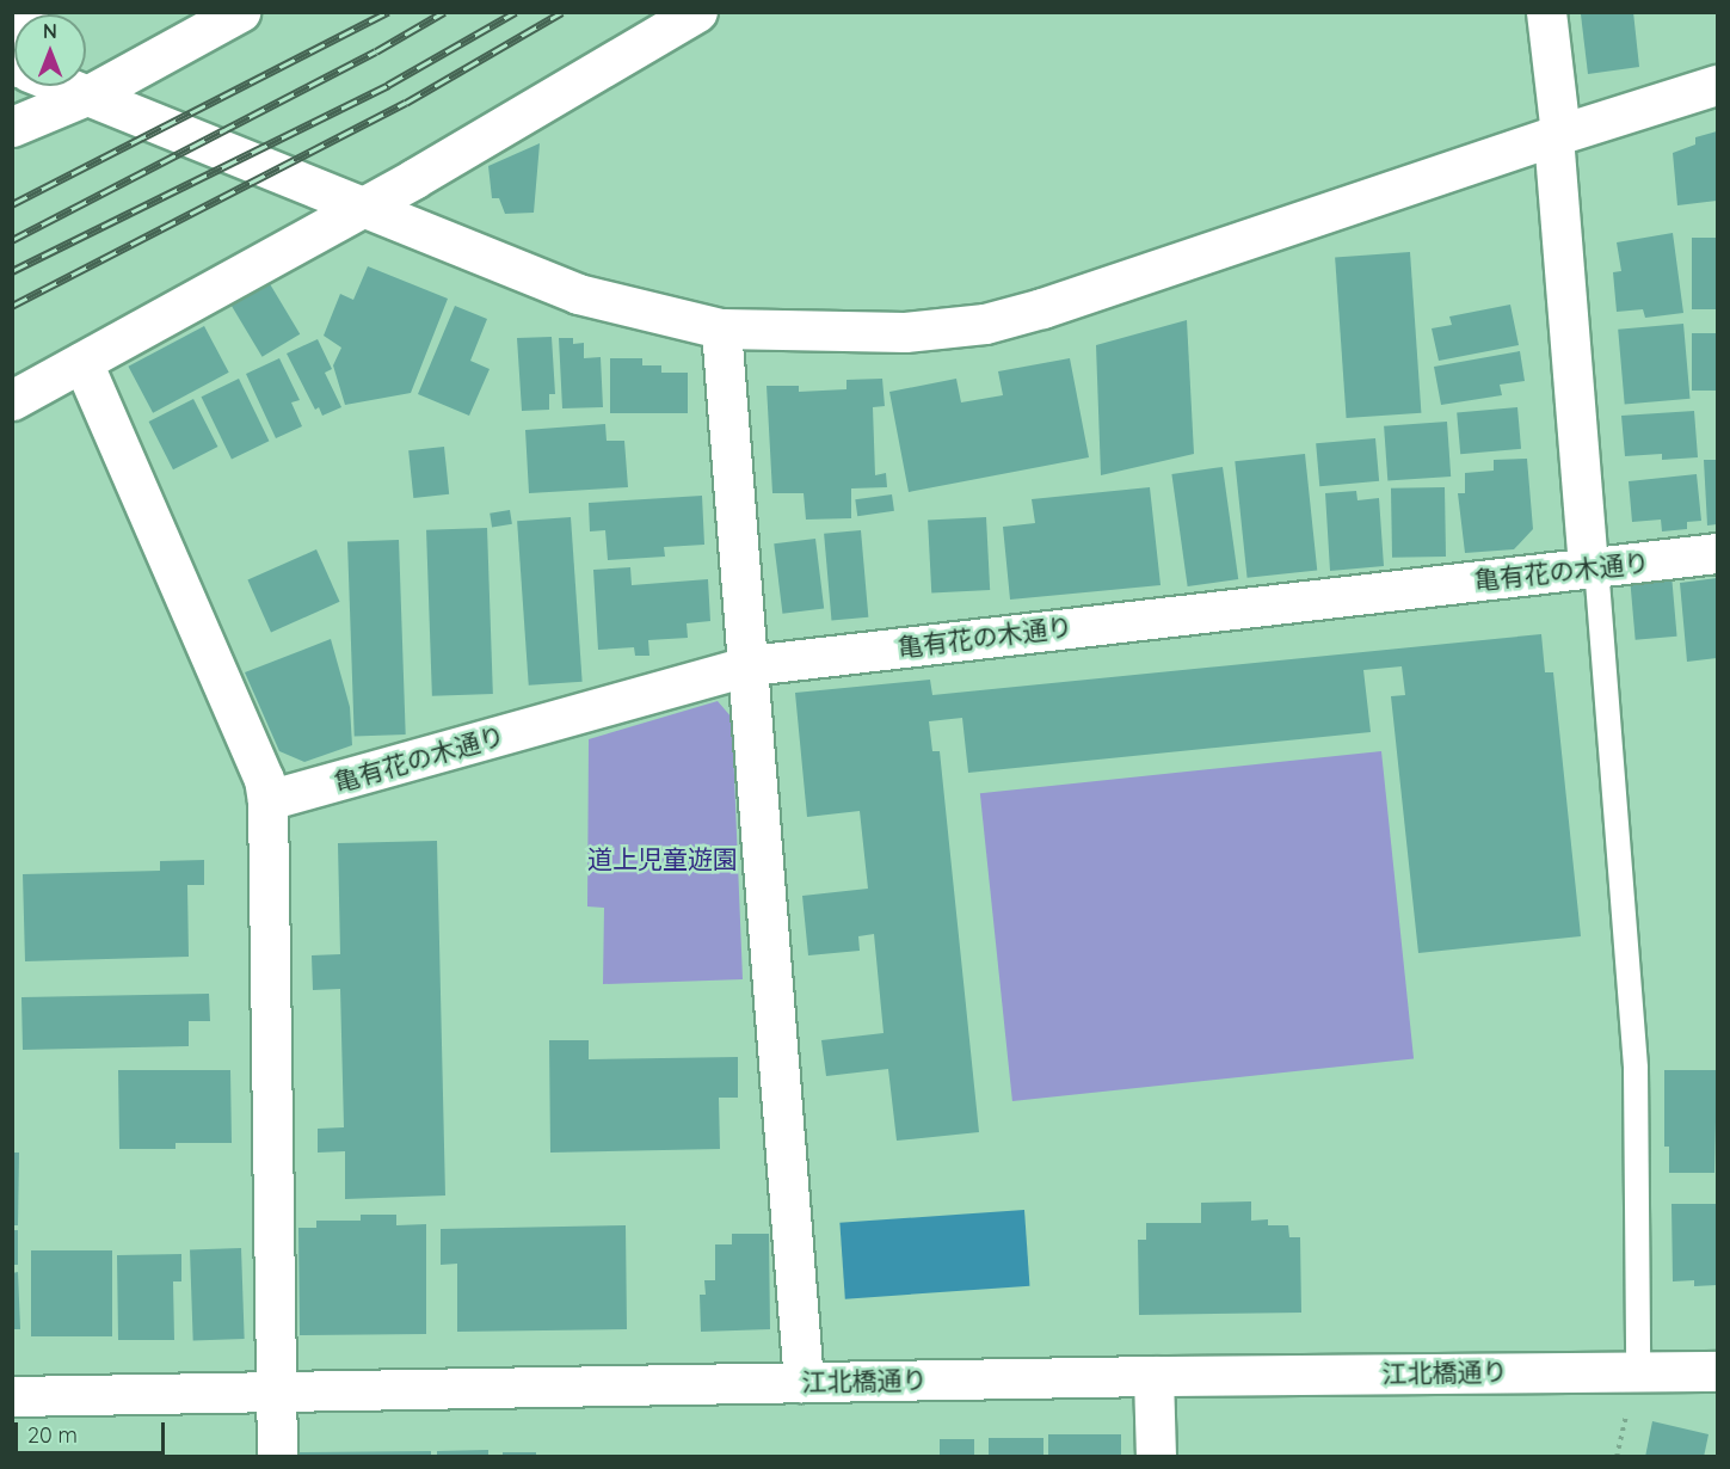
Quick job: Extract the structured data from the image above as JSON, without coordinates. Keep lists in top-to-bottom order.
{
  "streets": {
    "street": ["亀有花の木通り", "江北橋通り"]
  },
  "parks": ["道上児童遊園"],
  "scale_bar": "20 m",
  "north": "top"
}
